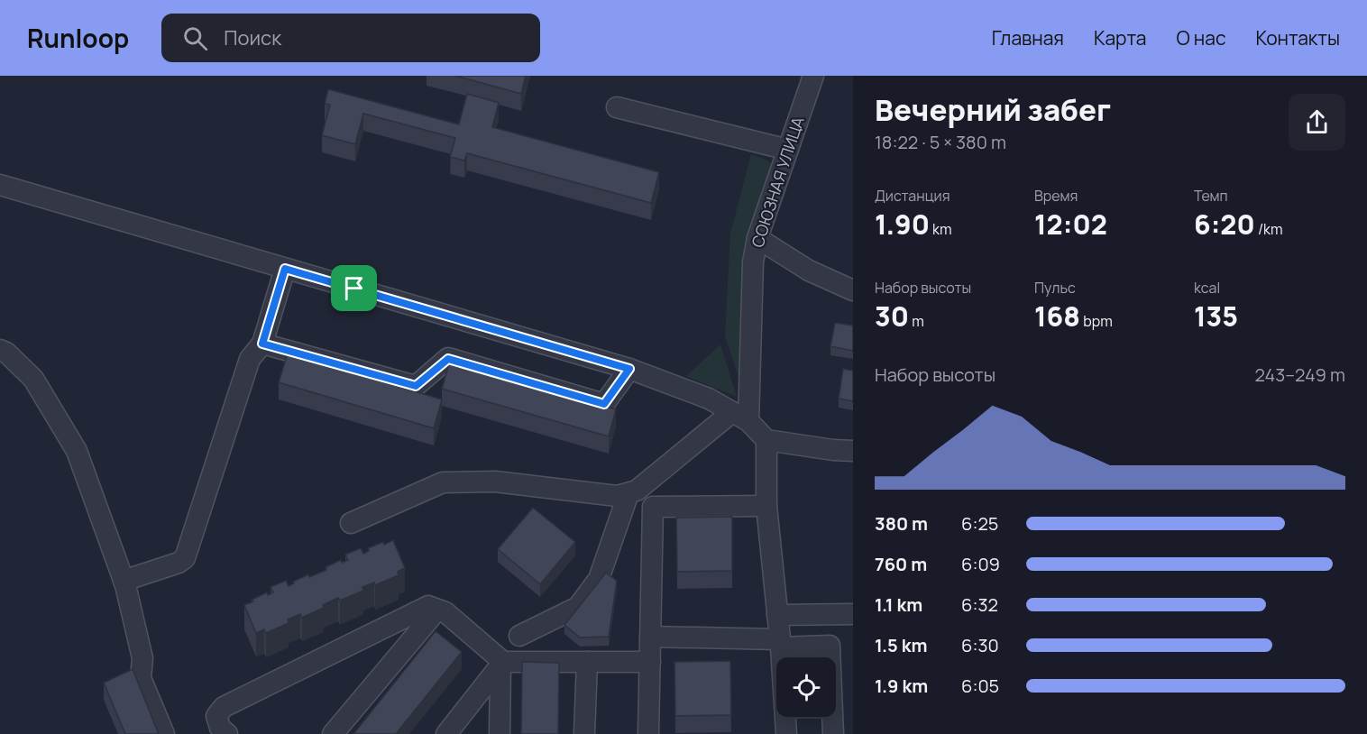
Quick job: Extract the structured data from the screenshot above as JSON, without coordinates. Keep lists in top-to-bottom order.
{
  "streets": {
    "street": ["СОЮЗНАЯ УЛИЦА"]
  },
  "page": {
    "header": "Runloop",
    "search": "Поиск",
    "nav": [
      "Главная",
      "Карта",
      "О нас",
      "Контакты"
    ],
    "heading": ["Вечерний забег", "18:22 · 5 × 380 m"],
    "stats": [
      ["Дистанция", "1.90 km"],
      ["Время", "12:02"],
      ["Темп", "6:20 /km"],
      ["Набор высоты", "30 m"],
      ["Пульс", "168 bpm"],
      ["kcal", "135"]
    ],
    "chart": ["Набор высоты", "243–249 m"],
    "list": [
      {
        "name": "380 m",
        "note": "6:25"
      },
      {
        "name": "760 m",
        "note": "6:09"
      },
      {
        "name": "1.1 km",
        "note": "6:32"
      },
      {
        "name": "1.5 km",
        "note": "6:30"
      },
      {
        "name": "1.9 km",
        "note": "6:05"
      }
    ]
  }
}
